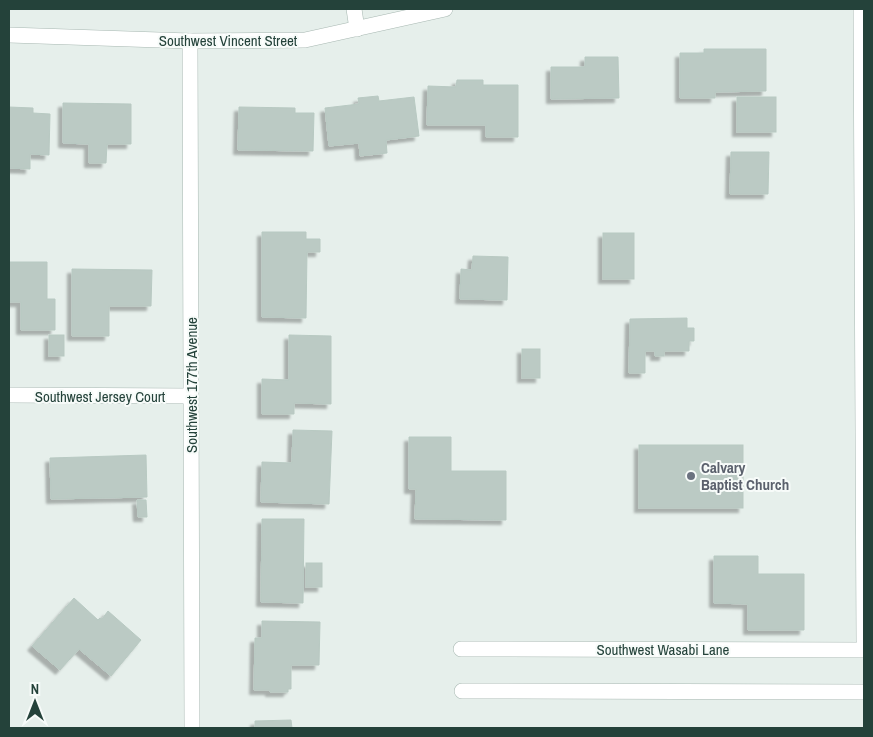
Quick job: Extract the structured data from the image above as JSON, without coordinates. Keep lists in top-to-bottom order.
{
  "streets": {
    "street": [
      "Southwest Vincent Street",
      "Southwest 177th Avenue",
      "Southwest Jersey Court",
      "Southwest Wasabi Lane"
    ]
  },
  "crossings": [
    ["Southwest Vincent Street", "Southwest 177th Avenue"],
    ["Southwest 177th Avenue", "Southwest Jersey Court"]
  ],
  "places": ["Calvary Baptist Church"],
  "north": "top"
}
